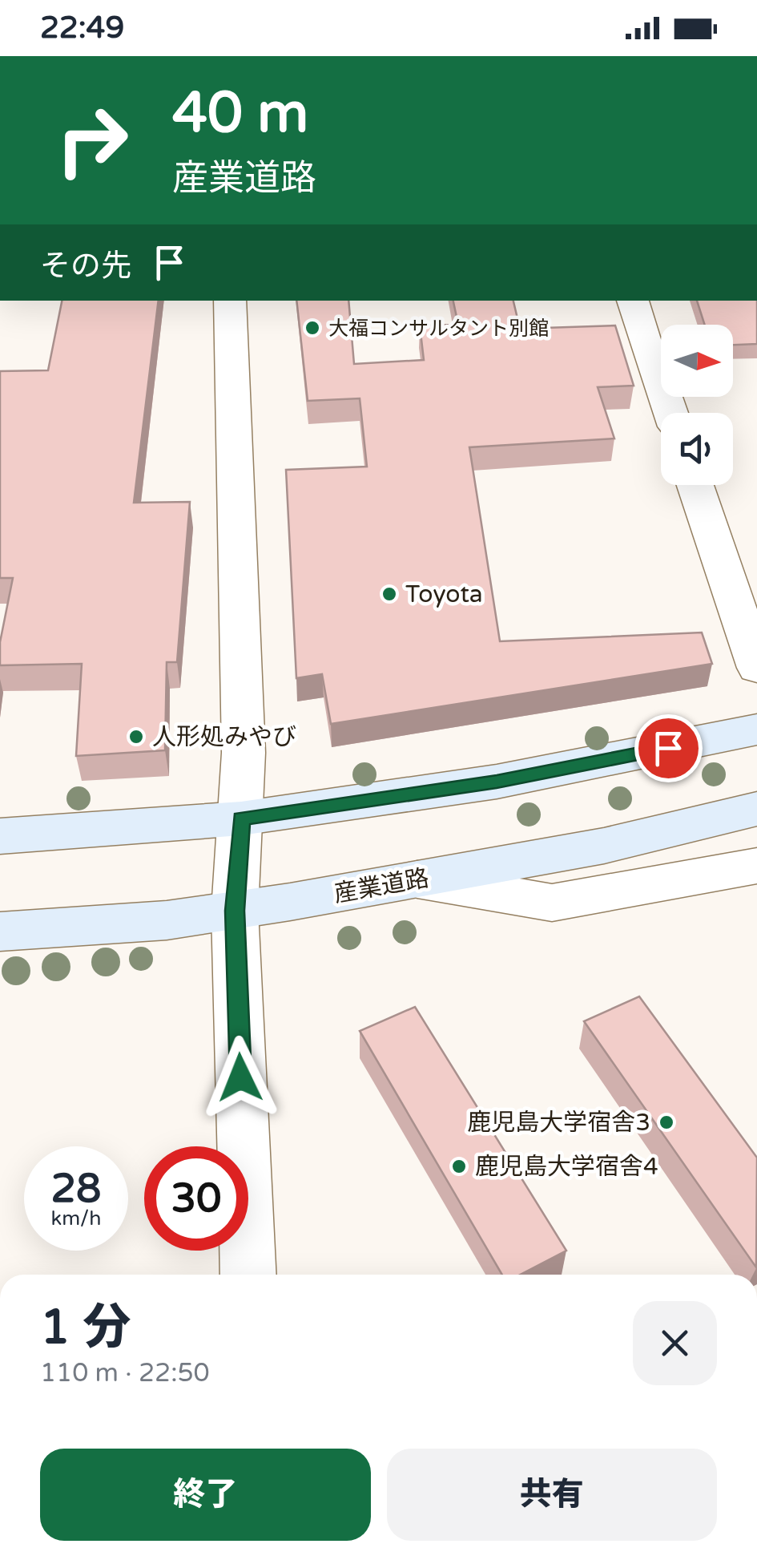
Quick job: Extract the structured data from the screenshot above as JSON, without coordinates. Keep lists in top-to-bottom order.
{
  "streets": {
    "main road": ["産業道路"]
  },
  "places": [
    "大福コンサルタント別館",
    "Toyota",
    "人形処みやび",
    "鹿児島大学宿舎3",
    "鹿児島大学宿舎4"
  ],
  "north": "right",
  "page": {
    "status": "22:49",
    "turn": ["40 m", "産業道路"],
    "then": "その先",
    "speed": "28 km/h",
    "limit": "30",
    "heading": ["1 分", "110 m · 22:50"],
    "buttons": ["終了", "共有"]
  }
}
